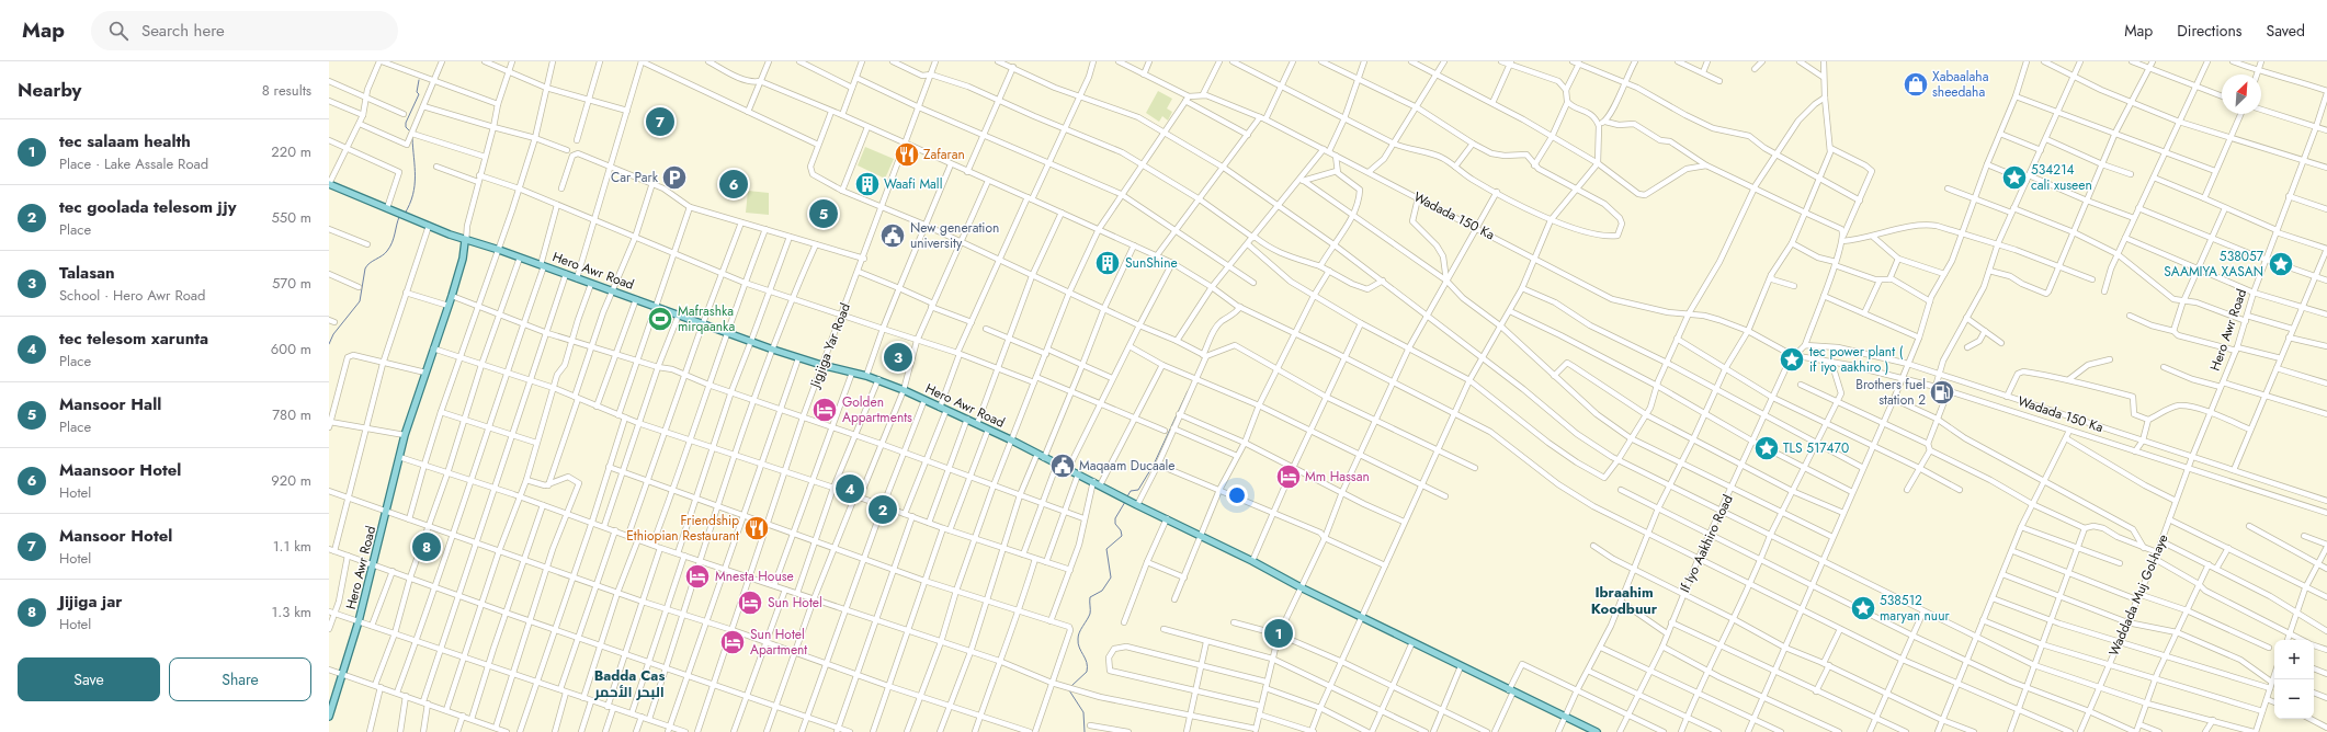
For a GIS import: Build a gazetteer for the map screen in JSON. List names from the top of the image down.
{
  "streets": {
    "main road": ["Hero Awr Road"],
    "street": [
      "Wadada 150 Ka",
      "Jigjiga Yar Road",
      "If Iyo Aakhiro Road",
      "Waddada Muj Gol-haye"
    ]
  },
  "crossings": [
    ["Wadada 150 Ka", "Hero Awr Road"],
    ["Wadada 150 Ka", "If Iyo Aakhiro Road"],
    ["Wadada 150 Ka", "Waddada Muj Gol-haye"],
    ["Hero Awr Road", "Jigjiga Yar Road"],
    ["Hero Awr Road", "Waddada Muj Gol-haye"]
  ],
  "districts": ["Ibraahim Koodbuur", "Badda Cas البحر الأحمر"],
  "places": {
    "shop": ["Xabaalaha sheedaha"],
    "restaurant": ["Zafaran", "Friendship Ethiopian Restaurant"],
    "parking": ["Car Park"],
    "place": [
      "534214 cali xuseen",
      "538057 SAAMIYA XASAN",
      "tec power plant ( if iyo aakhiro )",
      "TLS 517470",
      "538512 maryan nuur"
    ],
    "building": ["Waafi Mall", "SunShine"],
    "public building": ["New generation university", "Maqaam Ducaale"],
    "sports": ["Mafrashka mirqaanka"],
    "fuel station": ["Brothers fuel station 2"],
    "hotel": [
      "Golden Appartments",
      "Mm Hassan",
      "Mnesta House",
      "Sun Hotel",
      "Sun Hotel Apartment"
    ]
  },
  "north": "top right",
  "page": {
    "header": "Map",
    "search": "Search here",
    "nav": ["Map", "Directions", "Saved"],
    "heading": ["Nearby", "8 results"],
    "pins": [
      "7",
      "6",
      "5",
      "3",
      "4",
      "2",
      "8",
      "1"
    ],
    "list": [
      {
        "mark": "1",
        "name": "tec salaam health",
        "note": "Place · Lake Assale Road",
        "value": "220 m"
      },
      {
        "mark": "2",
        "name": "tec goolada telesom jjy",
        "note": "Place",
        "value": "550 m"
      },
      {
        "mark": "3",
        "name": "Talasan",
        "note": "School · Hero Awr Road",
        "value": "570 m"
      },
      {
        "mark": "4",
        "name": "tec telesom xarunta",
        "note": "Place",
        "value": "600 m"
      },
      {
        "mark": "5",
        "name": "Mansoor Hall",
        "note": "Place",
        "value": "780 m"
      },
      {
        "mark": "6",
        "name": "Maansoor Hotel",
        "note": "Hotel",
        "value": "920 m"
      },
      {
        "mark": "7",
        "name": "Mansoor Hotel",
        "note": "Hotel",
        "value": "1.1 km"
      },
      {
        "mark": "8",
        "name": "Jijiga jar",
        "note": "Hotel",
        "value": "1.3 km"
      }
    ],
    "map_buttons": ["+", "−"],
    "buttons": ["Save", "Share"]
  }
}
